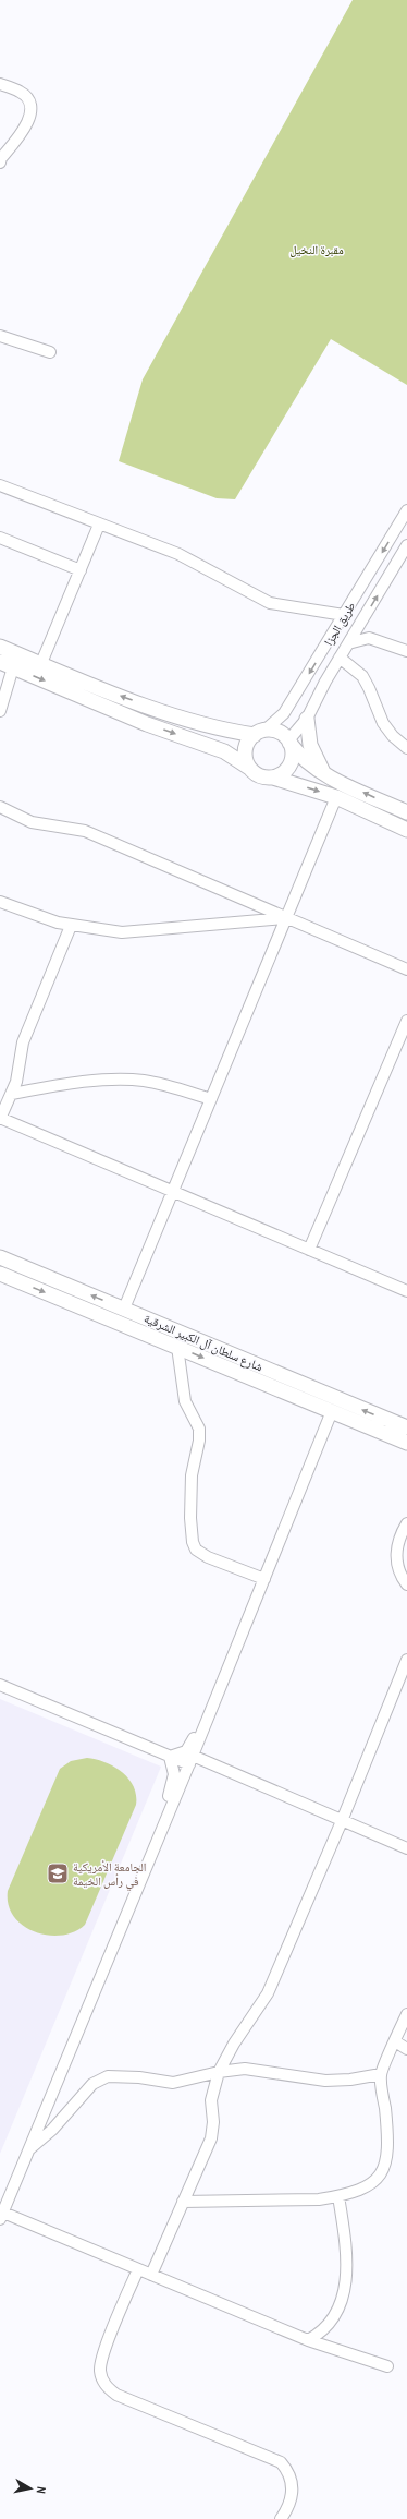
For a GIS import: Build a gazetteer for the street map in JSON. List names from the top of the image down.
{
  "streets": {
    "main road": ["شارع سلطان آل الكبير الشرقية"],
    "street": ["طريق الجزا"]
  },
  "parks": ["مقبرة النخيل"],
  "places": {
    "school or university": ["الجامعة الأمريكية في رأس الخيمة"]
  },
  "north": "right"
}
